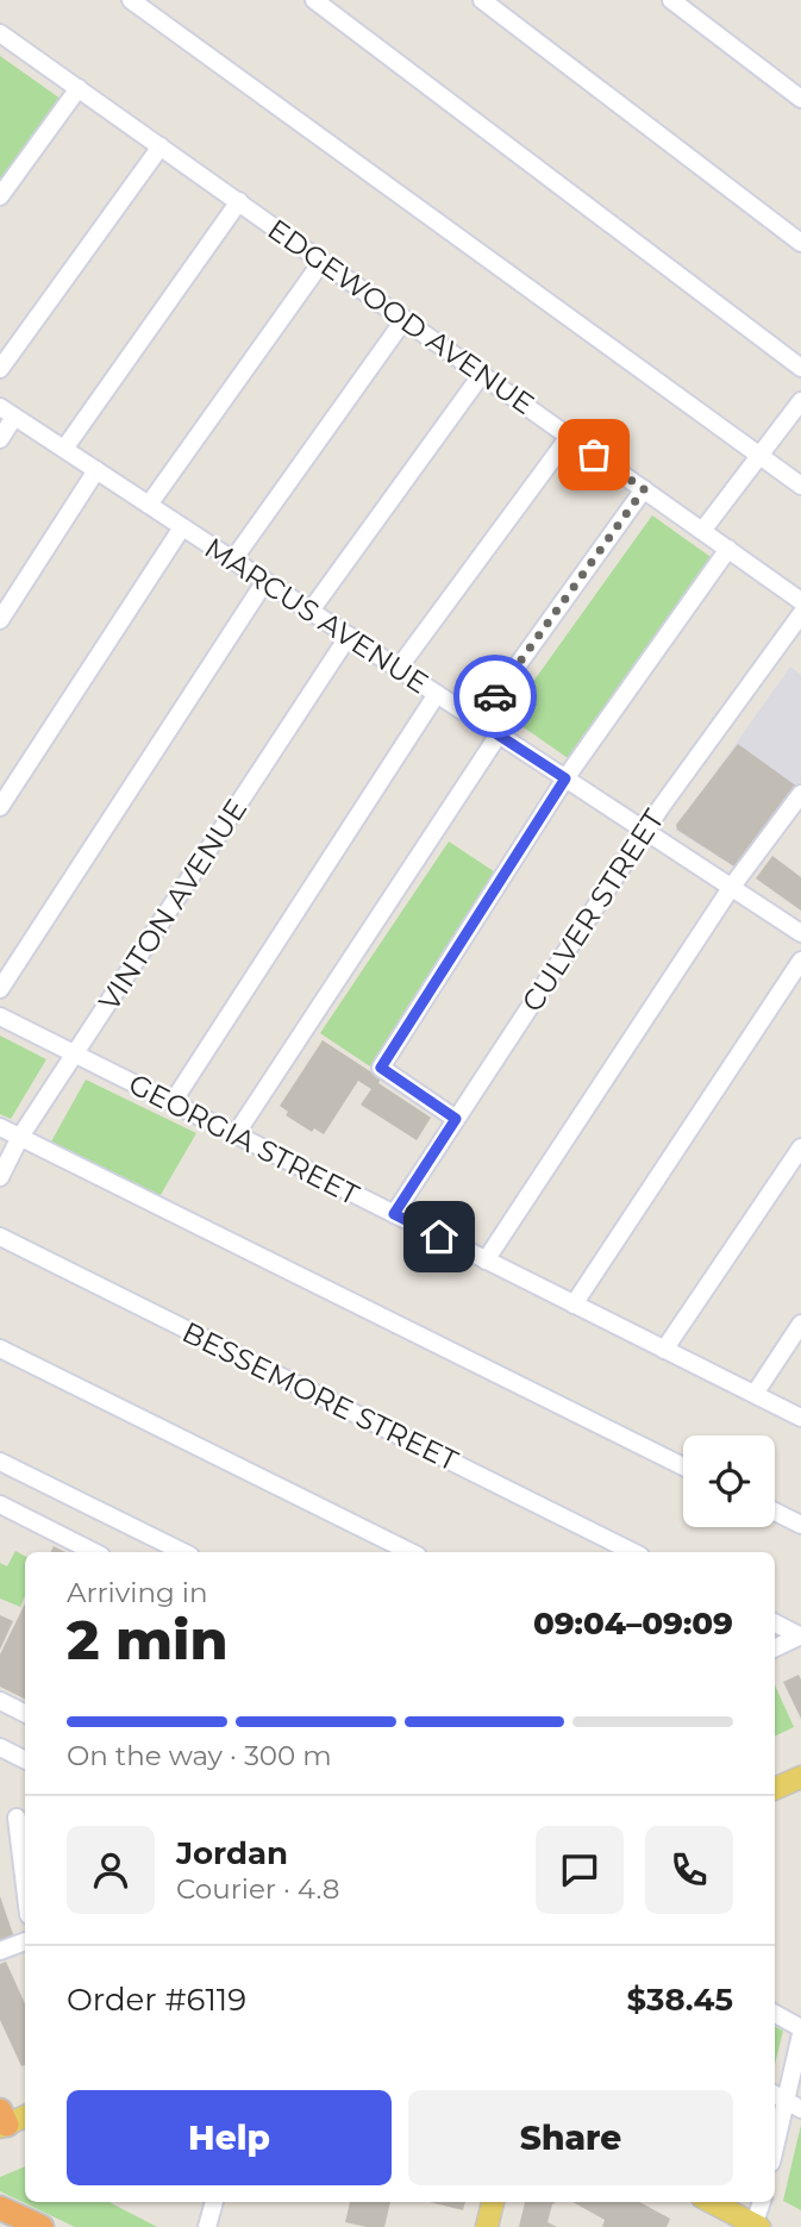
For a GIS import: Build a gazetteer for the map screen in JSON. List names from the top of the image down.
{
  "streets": {
    "street": [
      "EDGEWOOD AVENUE",
      "MARCUS AVENUE",
      "VINTON AVENUE",
      "CULVER STREET",
      "GEORGIA STREET",
      "BESSEMORE STREET"
    ]
  },
  "crossings": [
    ["MARCUS AVENUE", "VINTON AVENUE"],
    ["MARCUS AVENUE", "CULVER STREET"],
    ["VINTON AVENUE", "GEORGIA STREET"],
    ["CULVER STREET", "GEORGIA STREET"]
  ],
  "page": {
    "heading": ["2 min", "Arriving in", "09:04–09:09"],
    "panel": [
      "Jordan",
      "Courier · 4.8",
      "Order #6119",
      "$38.45"
    ],
    "bar": "On the way · 300 m",
    "buttons": ["Help", "Share"]
  }
}
